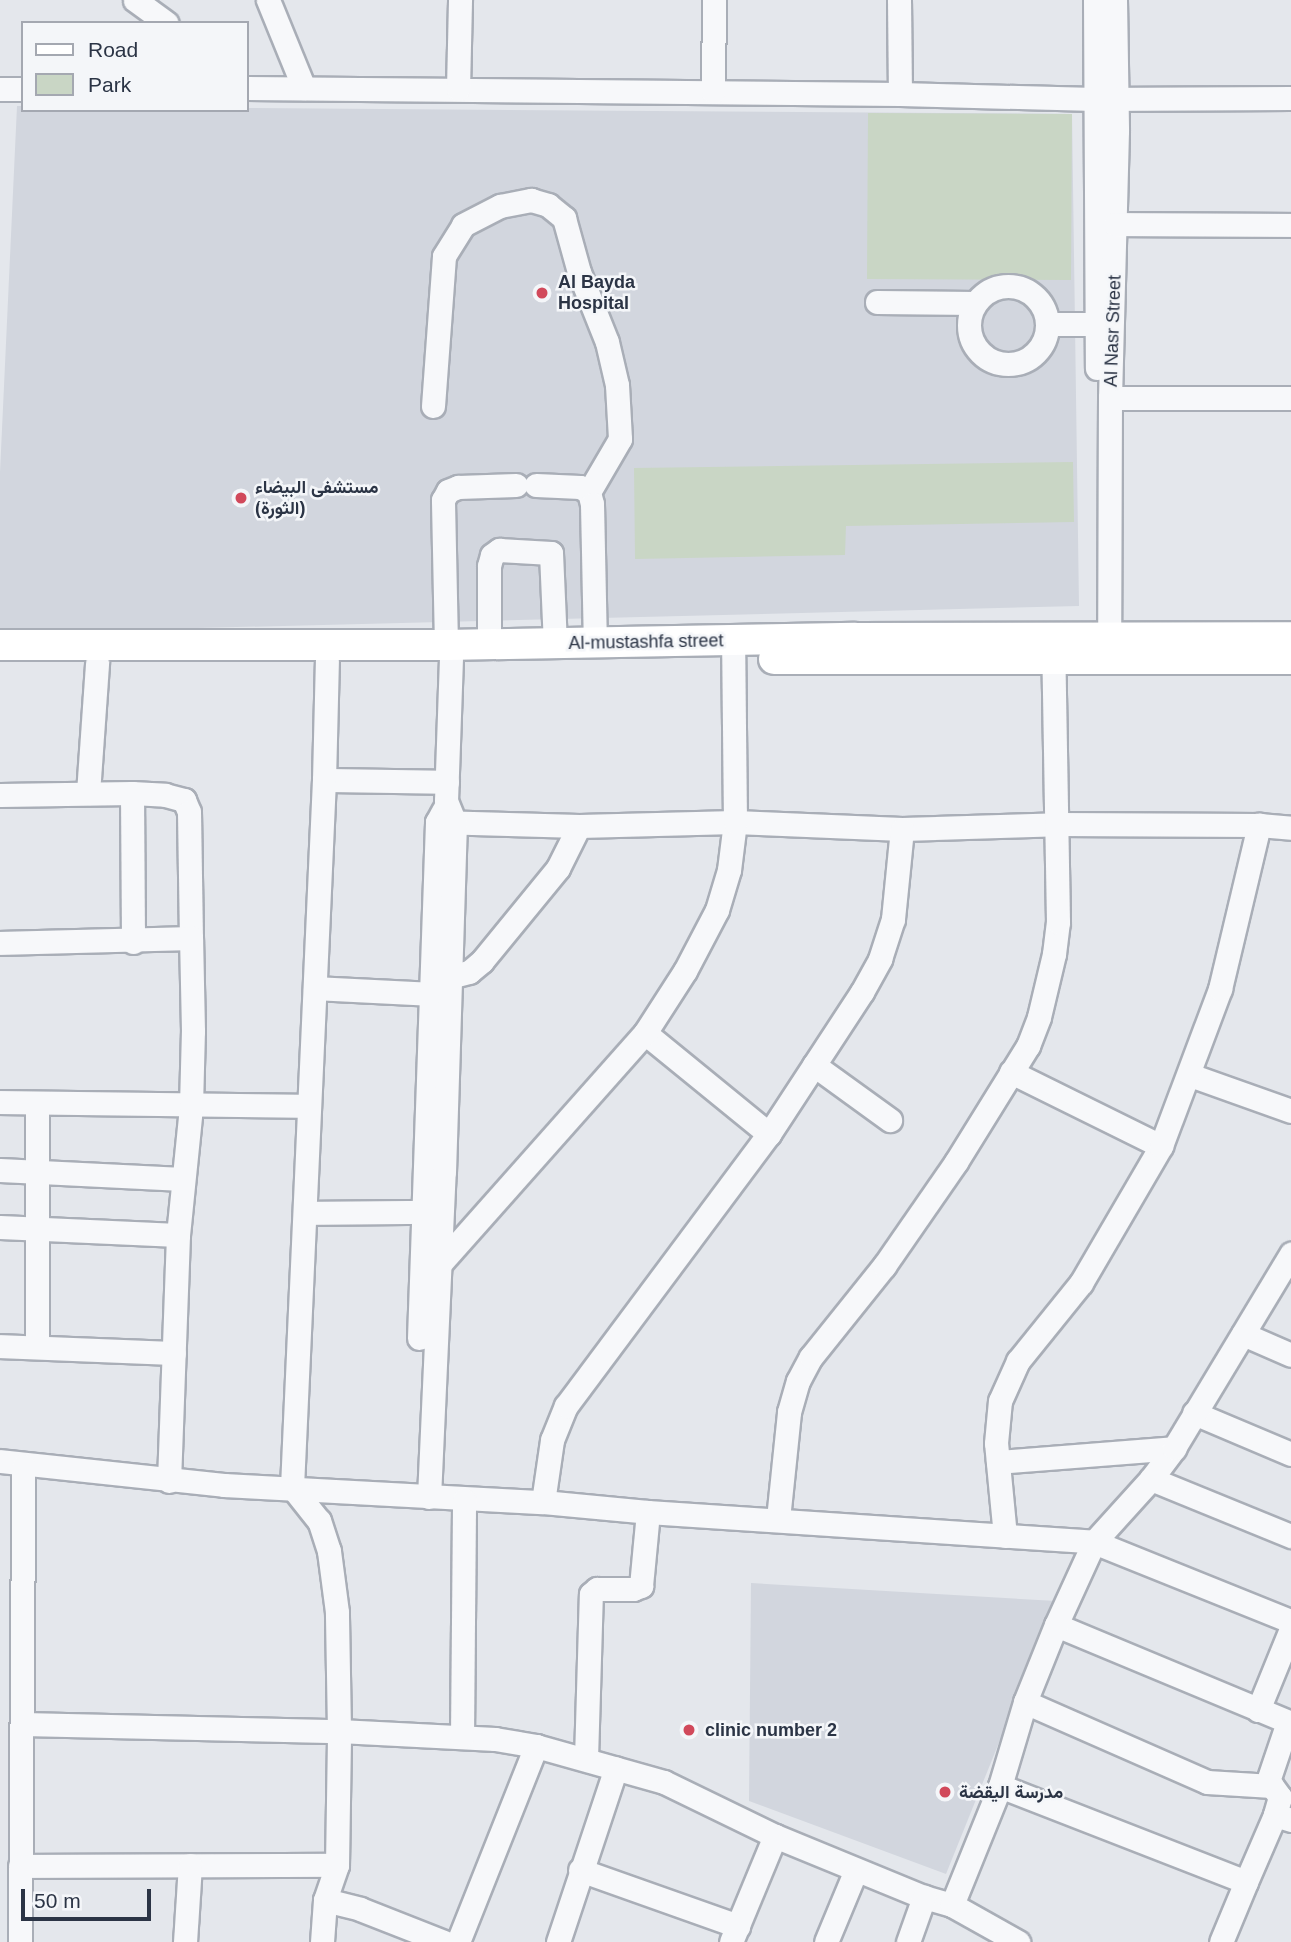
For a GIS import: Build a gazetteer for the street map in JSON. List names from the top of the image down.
{
  "streets": {
    "main road": ["Al-mustashfa street"],
    "street": ["Al Nasr Street"]
  },
  "crossings": [
    ["Al Nasr Street", "Al-mustashfa street"]
  ],
  "places": [
    "Al Bayda Hospital",
    "مستشفى البيضاء (الثورة)",
    "clinic number 2",
    "مدرسة اليقضة"
  ],
  "legend": ["Road", "Park"],
  "scale_bar": "50 m"
}
